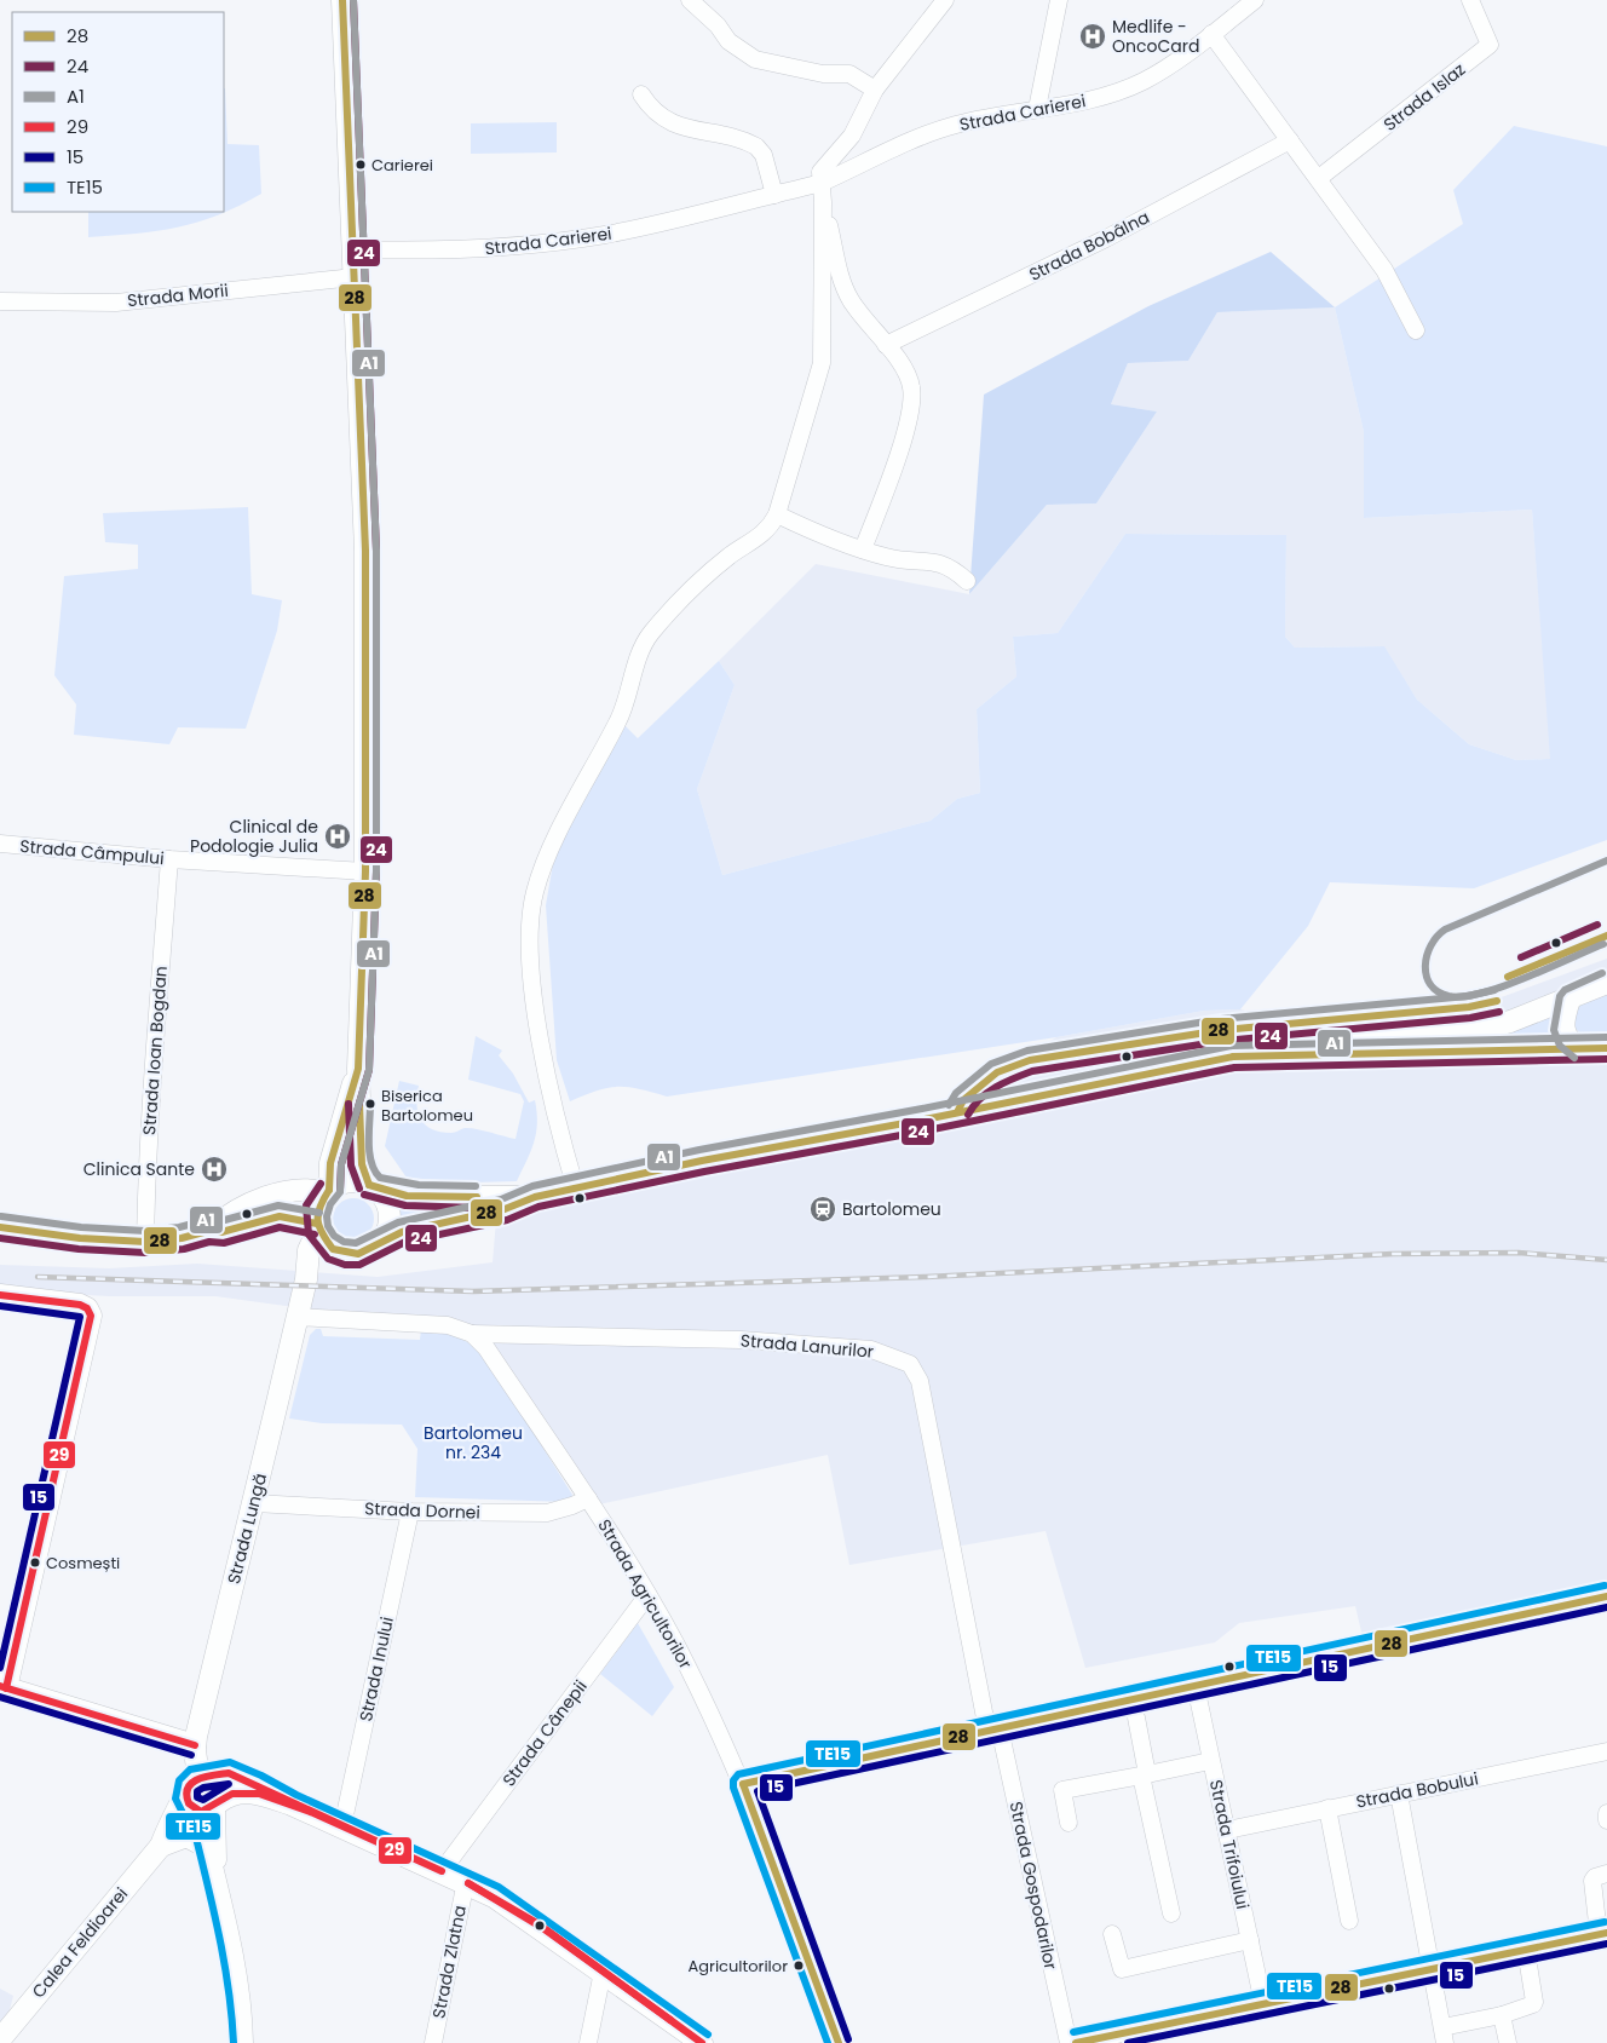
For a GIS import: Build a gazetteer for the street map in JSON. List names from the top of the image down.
{
  "streets": {
    "main road": ["Strada Lungă", "Calea Feldioarei"],
    "street": [
      "Strada Islaz",
      "Strada Carierei",
      "Strada Bobâlna",
      "Strada Morii",
      "Strada Câmpului",
      "Strada Ioan Bogdan",
      "Strada Lanurilor",
      "Strada Dornei",
      "Strada Agricultorilor",
      "Strada Inului",
      "Strada Cânepii",
      "Strada Bobului",
      "Strada Trifoiului",
      "Strada Gospodarilor",
      "Strada Zlatna"
    ]
  },
  "crossings": [
    ["Strada Câmpului", "Strada Ioan Bogdan"],
    ["Strada Lanurilor", "Strada Agricultorilor"],
    ["Strada Lanurilor", "Strada Gospodarilor"],
    ["Strada Dornei", "Strada Lungă"],
    ["Strada Dornei", "Strada Agricultorilor"],
    ["Strada Dornei", "Strada Inului"],
    ["Strada Lungă", "Calea Feldioarei"],
    ["Strada Agricultorilor", "Strada Cânepii"],
    ["Strada Bobului", "Strada Trifoiului"]
  ],
  "parks": ["Bartolomeu nr. 234"],
  "places": {
    "hospital": ["Medlife - OncoCard", "Clinical de Podologie Julia", "Clinica Sante"],
    "other": [
      "Carierei",
      "Biserica Bartolomeu",
      "Cosmești",
      "Agricultorilor"
    ],
    "station": ["Bartolomeu"]
  },
  "lines": [
    "transit line 28",
    "transit line 24",
    "transit line A1",
    "transit line 29",
    "transit line 15",
    "transit line TE15"
  ],
  "legend": [
    "28",
    "24",
    "A1",
    "29",
    "15",
    "TE15"
  ]
}
